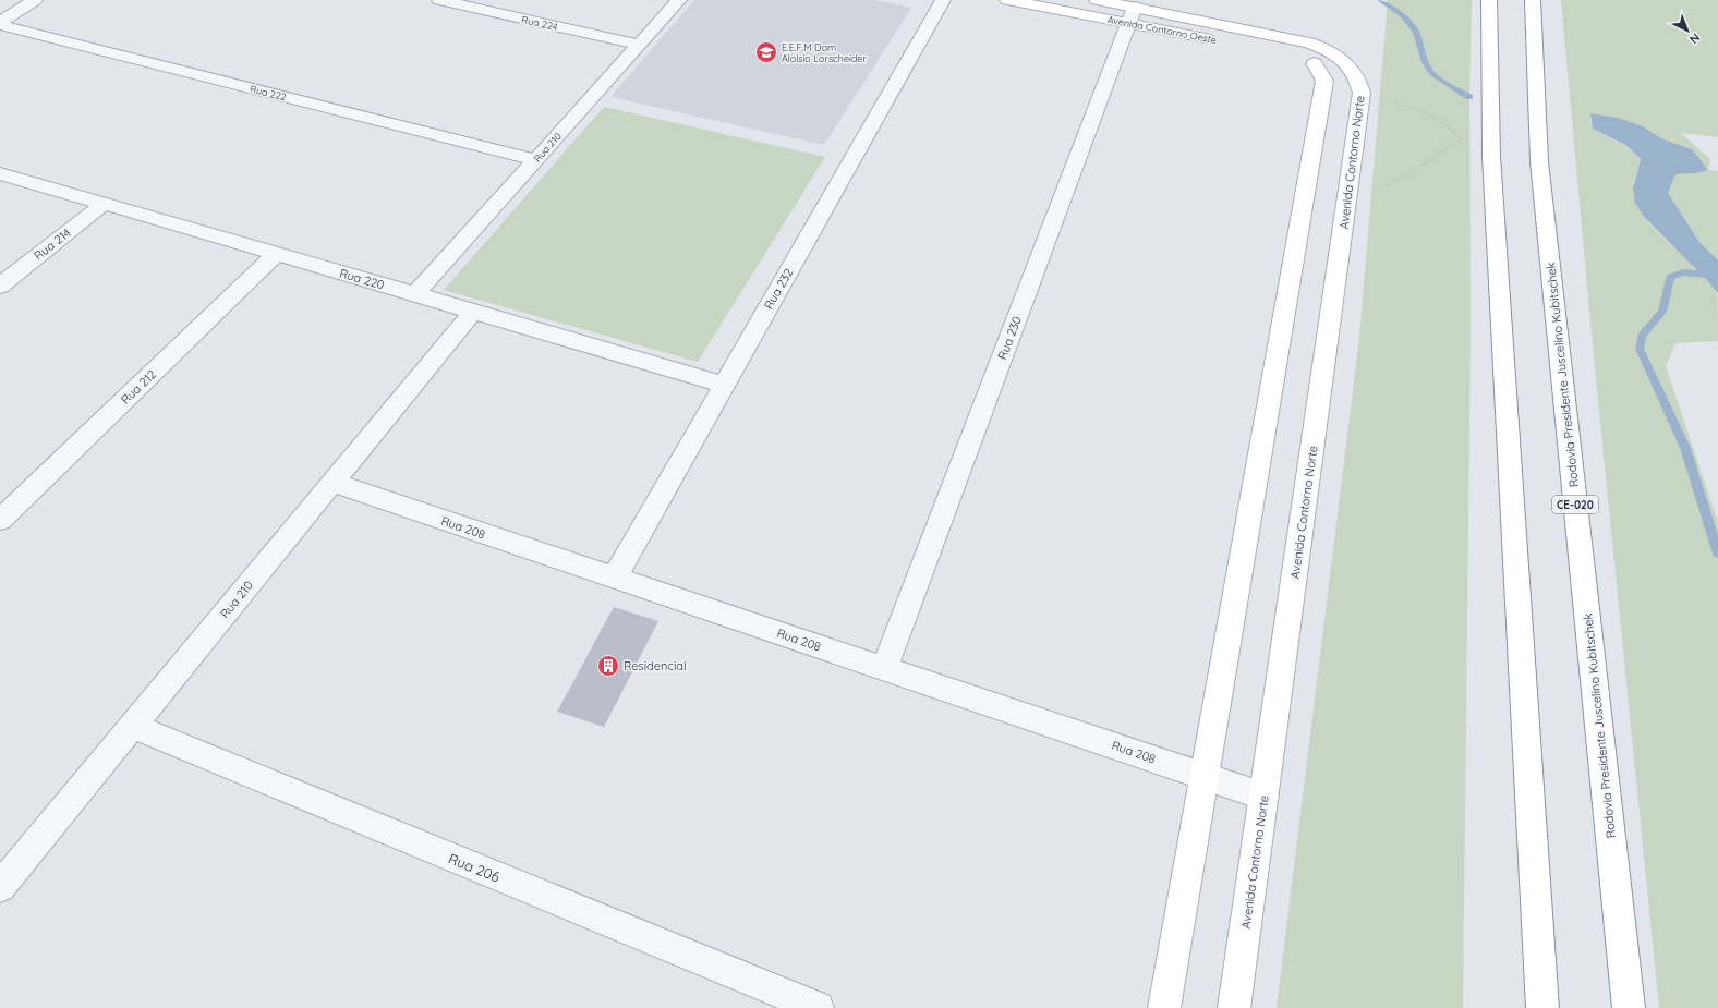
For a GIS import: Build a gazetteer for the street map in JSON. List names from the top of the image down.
{
  "streets": {
    "main road": [
      "Avenida Contorno Oeste",
      "Avenida Contorno Norte",
      "Rodovia Presidente Juscelino Kubitschek",
      "CE-020"
    ],
    "street": [
      "Rua 224",
      "Rua 222",
      "Rua 210",
      "Rua 214",
      "Rua 220",
      "Rua 232",
      "Rua 230",
      "Rua 212",
      "Rua 208",
      "Rua 206"
    ]
  },
  "crossings": [
    ["Rua 224", "Rua 210"],
    ["Avenida Contorno Oeste", "Avenida Contorno Norte"],
    ["Avenida Contorno Oeste", "Rua 230"],
    ["Rua 222", "Rua 210"],
    ["Rua 210", "Rua 220"],
    ["Rua 210", "Rua 208"],
    ["Rua 210", "Rua 206"],
    ["Avenida Contorno Norte", "Rua 208"],
    ["Rua 214", "Rua 220"],
    ["Rua 220", "Rua 232"],
    ["Rua 220", "Rua 212"],
    ["Rua 232", "Rua 208"],
    ["Rua 230", "Rua 208"]
  ],
  "places": {
    "school or university": ["E.E.F.M Dom Aloísio Lorscheider"],
    "building": ["Residencial"]
  },
  "north": "bottom right"
}
